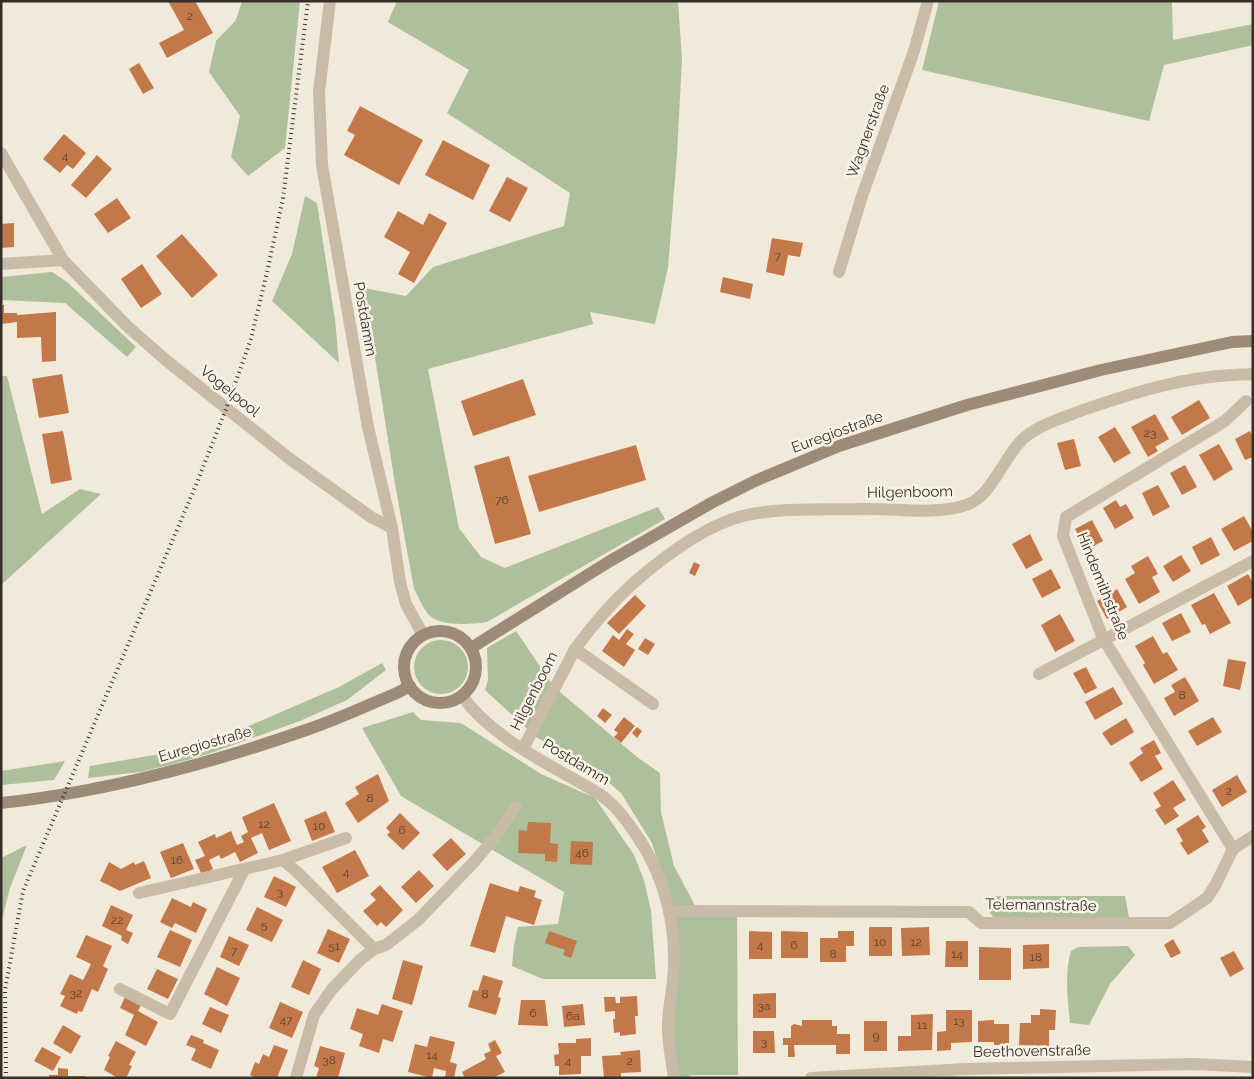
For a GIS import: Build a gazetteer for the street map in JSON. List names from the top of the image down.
{
  "streets": {
    "main road": ["Euregiostraße"],
    "street": [
      "Wagnerstraße",
      "Postdamm",
      "Vogelpool",
      "Hilgenboom",
      "Hindemithstraße",
      "Telemannstraße",
      "Beethovenstraße"
    ]
  },
  "crossings": [
    ["Postdamm", "Vogelpool"],
    ["Postdamm", "Euregiostraße"],
    ["Postdamm", "Hilgenboom"],
    ["Postdamm", "Telemannstraße"],
    ["Hindemithstraße", "Telemannstraße"]
  ],
  "house_numbers": [
    "2",
    "4",
    "7",
    "23",
    "76",
    "8",
    "2",
    "8",
    "12",
    "10",
    "6",
    "46",
    "16",
    "4",
    "3",
    "22",
    "5",
    "10",
    "12",
    "4",
    "6",
    "51",
    "7",
    "8",
    "14",
    "18",
    "32",
    "8",
    "3a",
    "6",
    "6a",
    "47",
    "13",
    "11",
    "9",
    "3",
    "14",
    "38",
    "4",
    "2"
  ]
}
